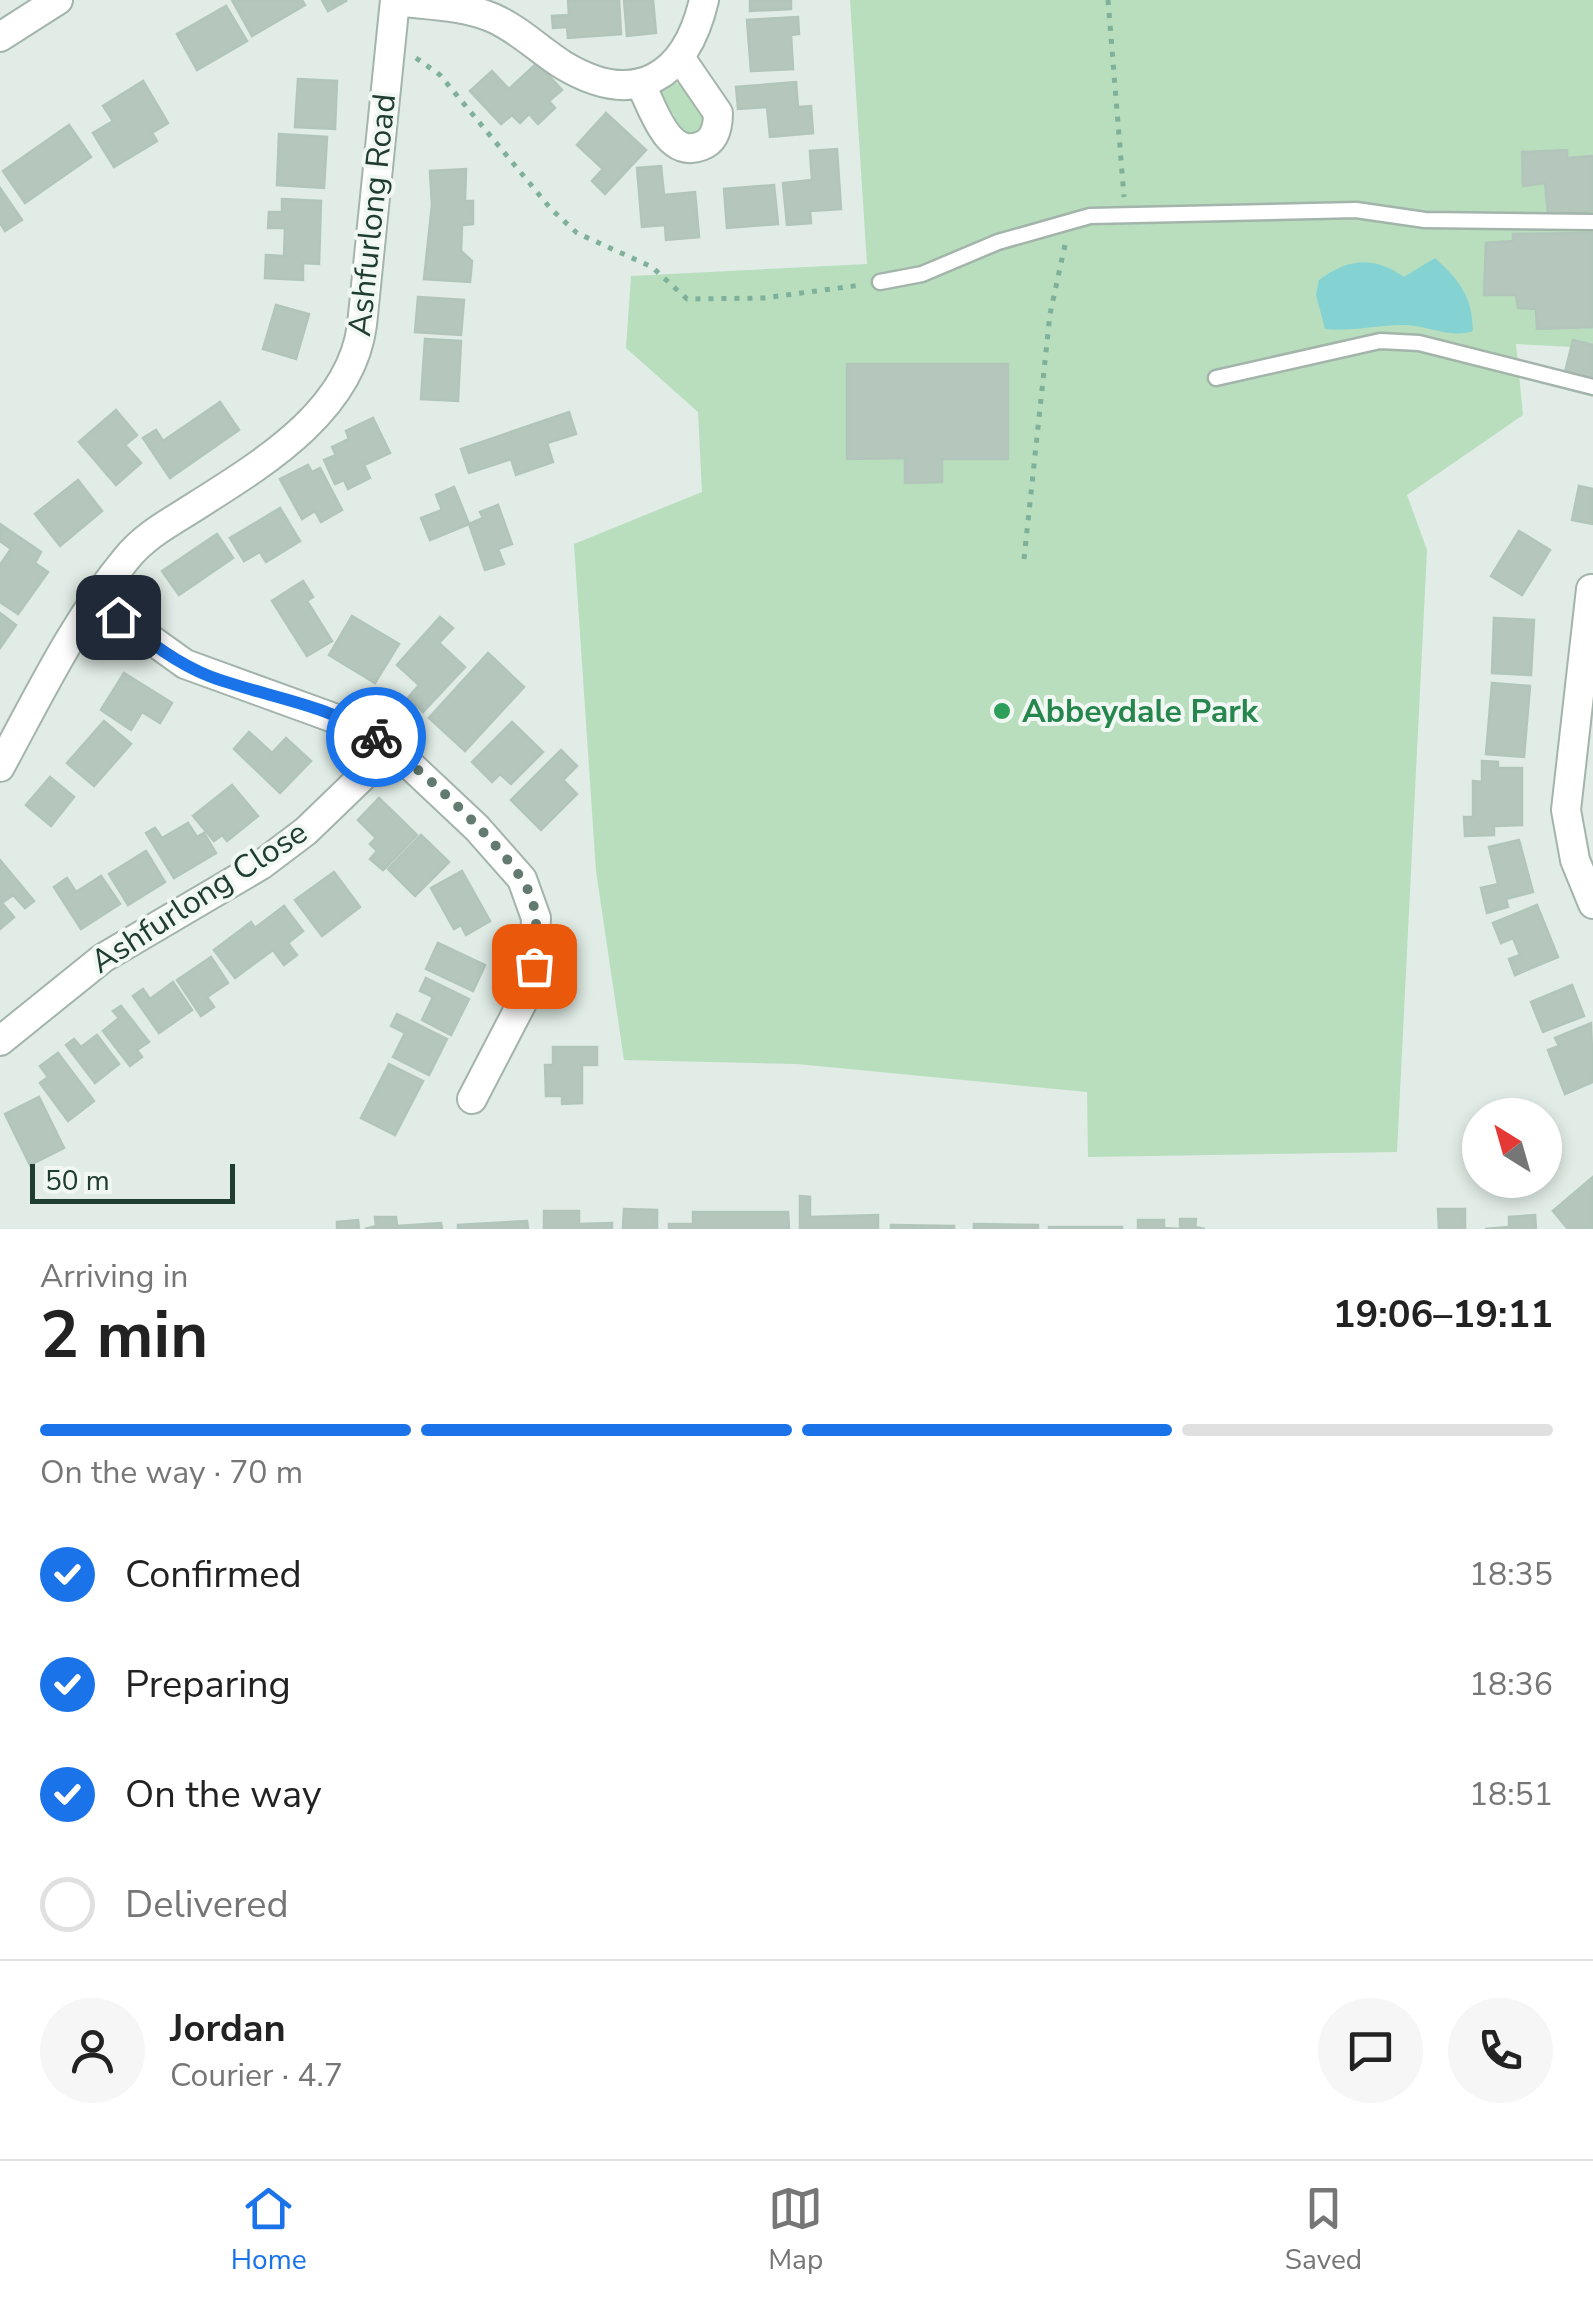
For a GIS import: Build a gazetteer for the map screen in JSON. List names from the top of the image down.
{
  "streets": {
    "street": ["Ashfurlong Road", "Ashfurlong Close"]
  },
  "places": ["Abbeydale Park"],
  "scale_bar": "50 m",
  "north": "top left",
  "page": {
    "scale": "50 m",
    "heading": ["2 min", "Arriving in", "19:06–19:11"],
    "panel": ["Jordan", "Courier · 4.7"],
    "bar": "On the way · 70 m",
    "list": [
      ["Confirmed", "18:35"],
      ["Preparing", "18:36"],
      ["On the way", "18:51"],
      "Delivered"
    ],
    "tabs": ["Home", "Map", "Saved"]
  }
}
